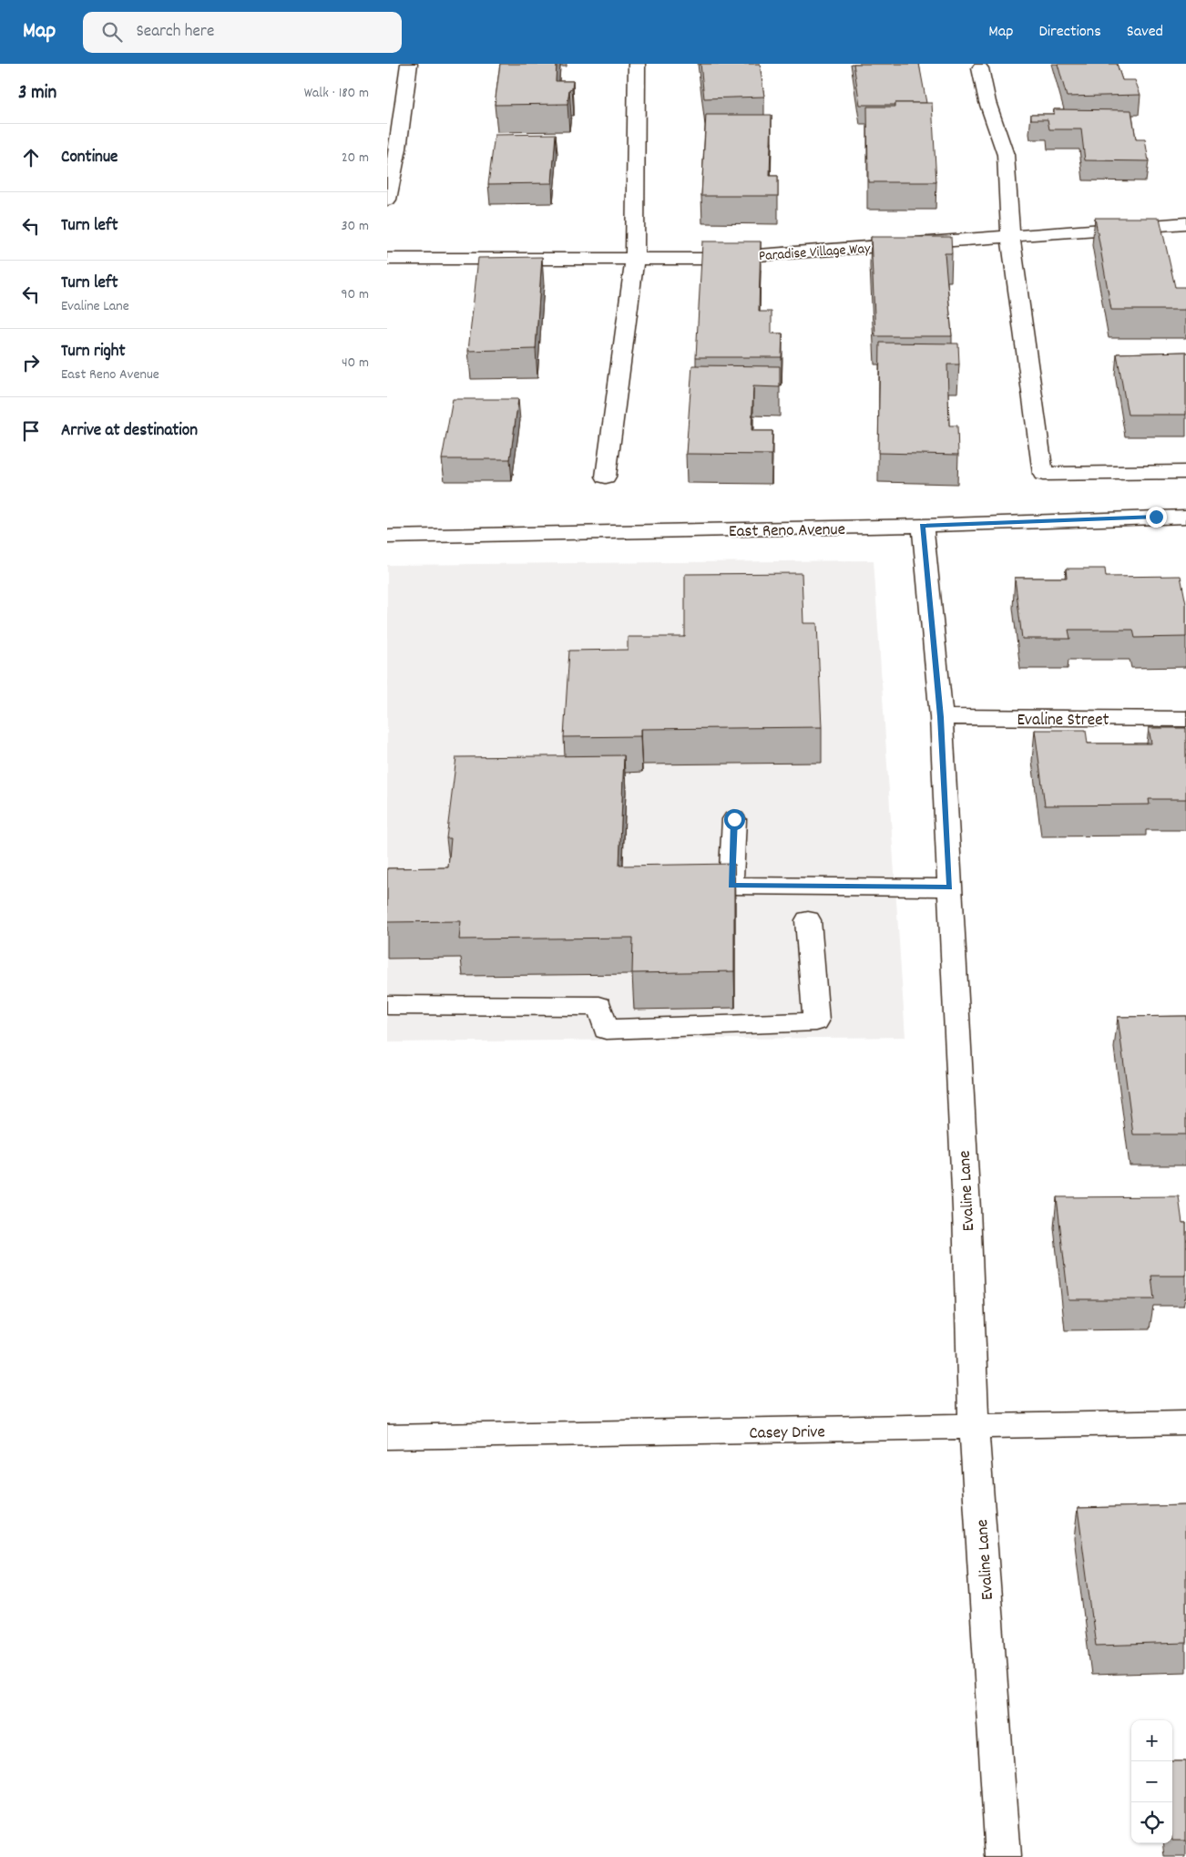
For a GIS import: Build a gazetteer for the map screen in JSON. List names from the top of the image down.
{
  "streets": {
    "street": [
      "Paradise Village Way",
      "East Reno Avenue",
      "Evaline Street",
      "Evaline Lane",
      "Casey Drive"
    ]
  },
  "crossings": [
    ["East Reno Avenue", "Evaline Lane"],
    ["Evaline Street", "Evaline Lane"],
    ["Evaline Lane", "Casey Drive"]
  ],
  "page": {
    "header": "Map",
    "search": "Search here",
    "nav": ["Map", "Directions", "Saved"],
    "heading": ["3 min", "Walk · 180 m"],
    "list": [
      ["Continue", "20 m"],
      ["Turn left", "30 m"],
      ["Turn left", "Evaline Lane", "90 m"],
      ["Turn right", "East Reno Avenue", "40 m"],
      "Arrive at destination"
    ],
    "map_buttons": ["+", "−"]
  }
}
